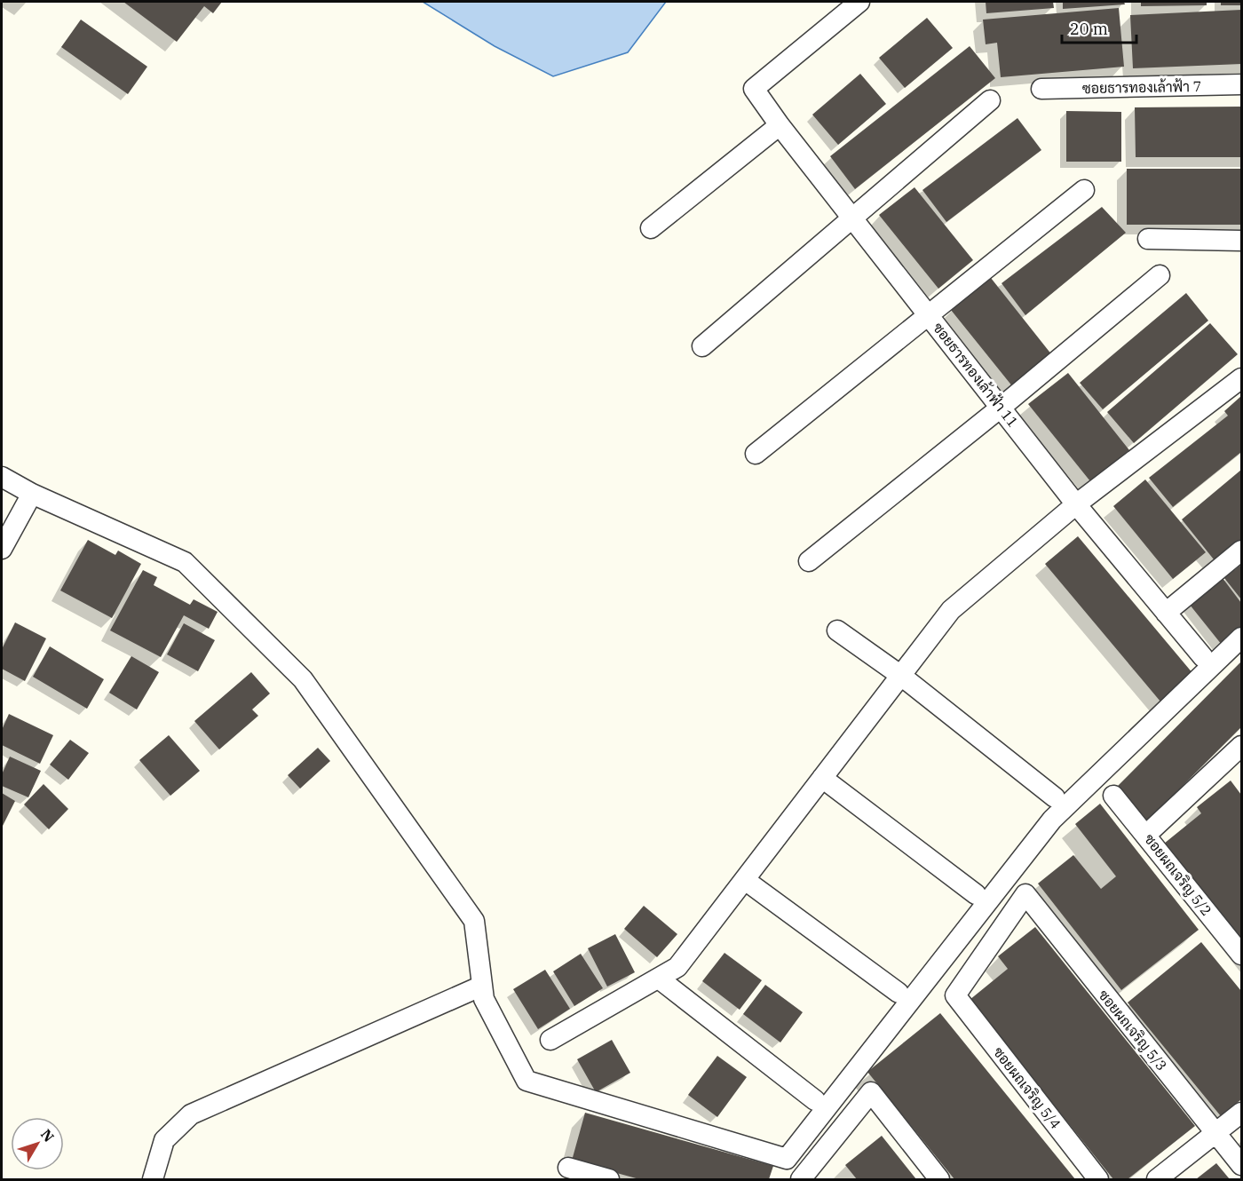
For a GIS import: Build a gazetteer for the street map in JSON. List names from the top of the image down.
{
  "streets": {
    "street": [
      "ซอยธารทองเล้าฟ้า 7",
      "ซอยธารทองเล้าฟ้า 11",
      "ซอยผถเจริญ 5/2",
      "ซอยผถเจริญ 5/3",
      "ซอยผถเจริญ 5/4"
    ]
  },
  "crossings": [
    ["ซอยผถเจริญ 5/3", "ซอยผถเจริญ 5/4"]
  ],
  "scale_bar": "20 m",
  "north": "top right"
}
